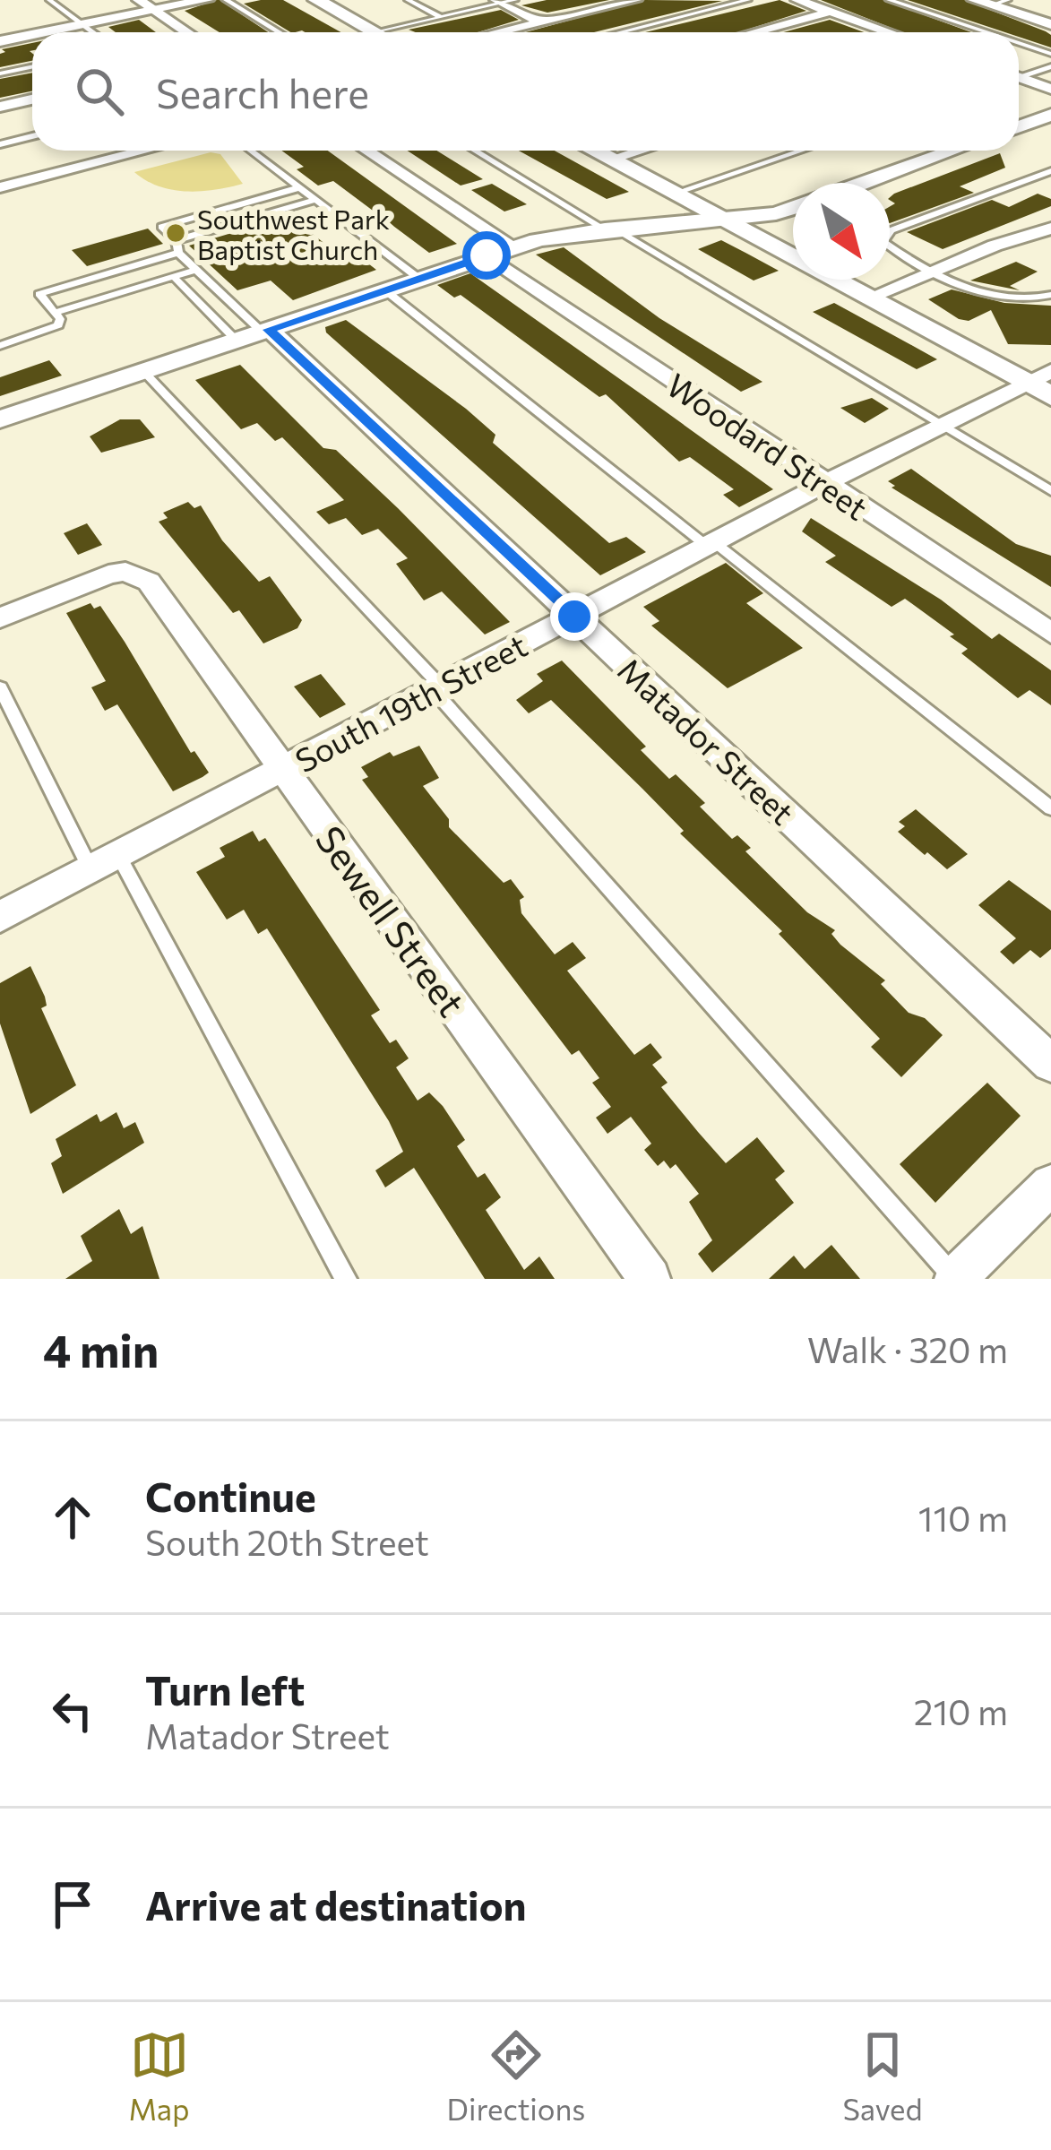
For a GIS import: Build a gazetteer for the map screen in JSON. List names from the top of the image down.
{
  "streets": {
    "street": [
      "Woodard Street",
      "South 19th Street",
      "Matador Street",
      "Sewell Street"
    ]
  },
  "crossings": [
    ["Woodard Street", "South 19th Street"],
    ["South 19th Street", "Matador Street"],
    ["South 19th Street", "Sewell Street"]
  ],
  "places": ["Southwest Park Baptist Church"],
  "north": "bottom right",
  "page": {
    "search": "Search here",
    "heading": ["4 min", "Walk · 320 m"],
    "list": [
      ["Continue", "South 20th Street", "110 m"],
      ["Turn left", "Matador Street", "210 m"],
      "Arrive at destination"
    ],
    "nav": ["Map", "Directions", "Saved"]
  }
}
